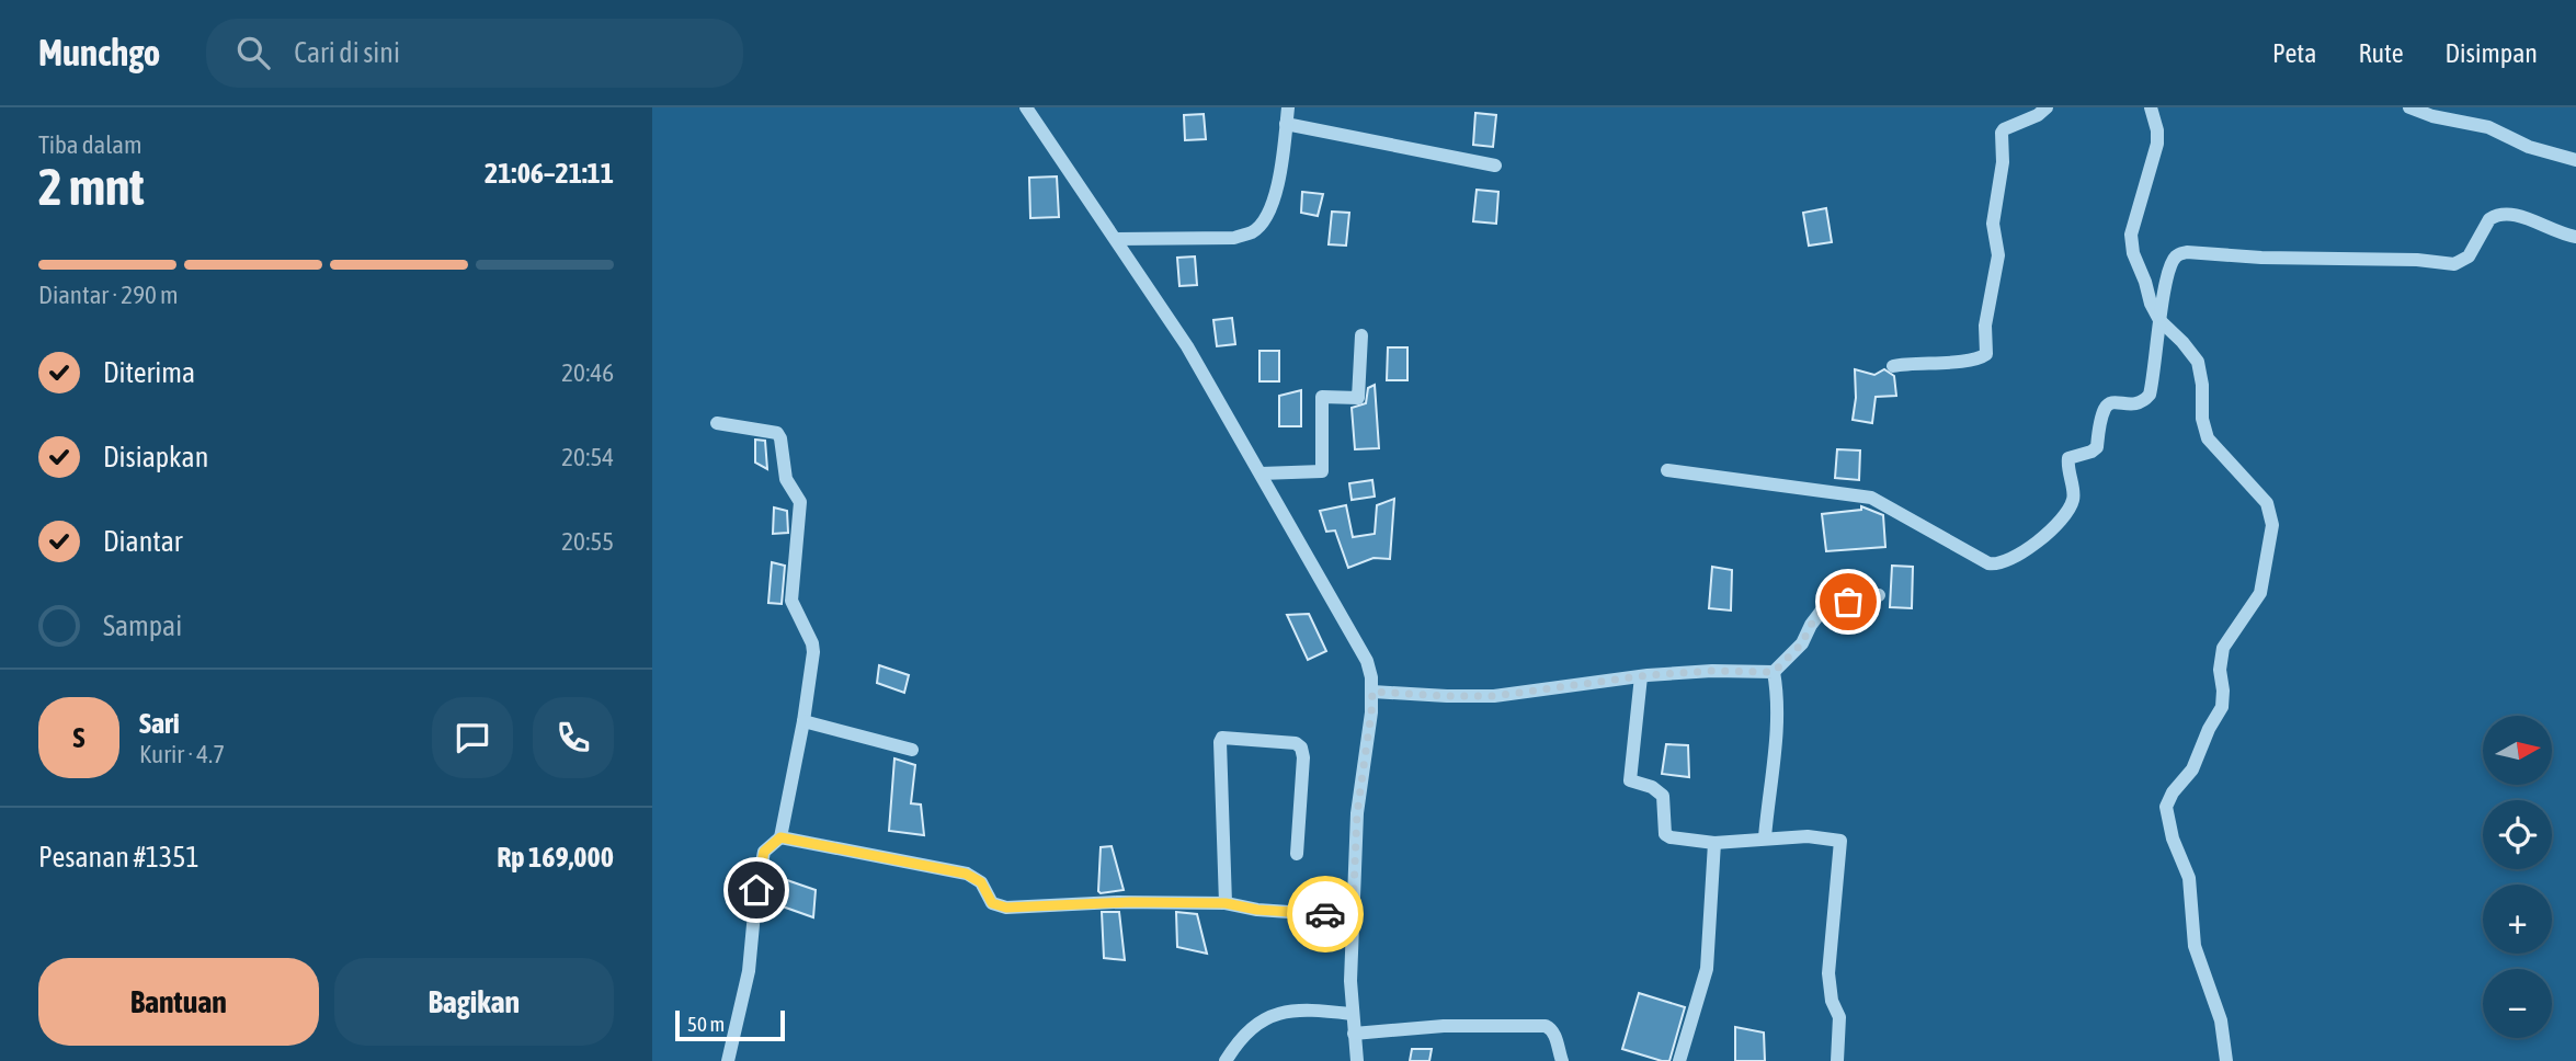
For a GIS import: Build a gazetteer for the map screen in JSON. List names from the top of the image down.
{
  "scale_bar": "50 m",
  "north": "right",
  "page": {
    "header": "Munchgo",
    "search": "Cari di sini",
    "nav": ["Peta", "Rute", "Disimpan"],
    "heading": ["2 mnt", "Tiba dalam", "21:06–21:11"],
    "panel": [
      "Sari",
      "Kurir · 4.7",
      "Pesanan #1351",
      "Rp 169,000"
    ],
    "bar": "Diantar · 290 m",
    "list": [
      ["Diterima", "20:46"],
      ["Disiapkan", "20:54"],
      ["Diantar", "20:55"],
      "Sampai"
    ],
    "round": "S",
    "map_buttons": ["+", "−"],
    "buttons": ["Bantuan", "Bagikan"],
    "scale": "50 m"
  }
}
